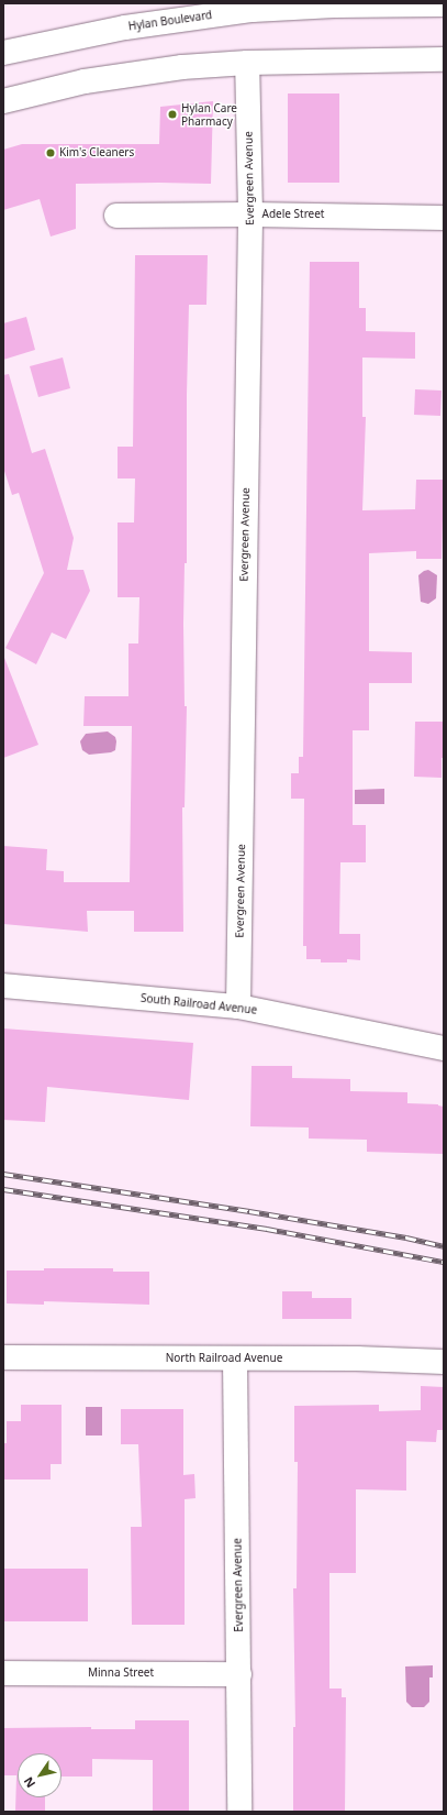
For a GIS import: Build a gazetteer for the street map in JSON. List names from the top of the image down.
{
  "streets": {
    "street": [
      "Hylan Boulevard",
      "Evergreen Avenue",
      "Adele Street",
      "South Railroad Avenue",
      "North Railroad Avenue",
      "Minna Street"
    ]
  },
  "crossings": [
    ["Evergreen Avenue", "Adele Street"],
    ["Evergreen Avenue", "South Railroad Avenue"],
    ["Evergreen Avenue", "North Railroad Avenue"],
    ["Evergreen Avenue", "Minna Street"]
  ],
  "places": ["Hylan Care Pharmacy", "Kim's Cleaners"],
  "north": "bottom left"
}
